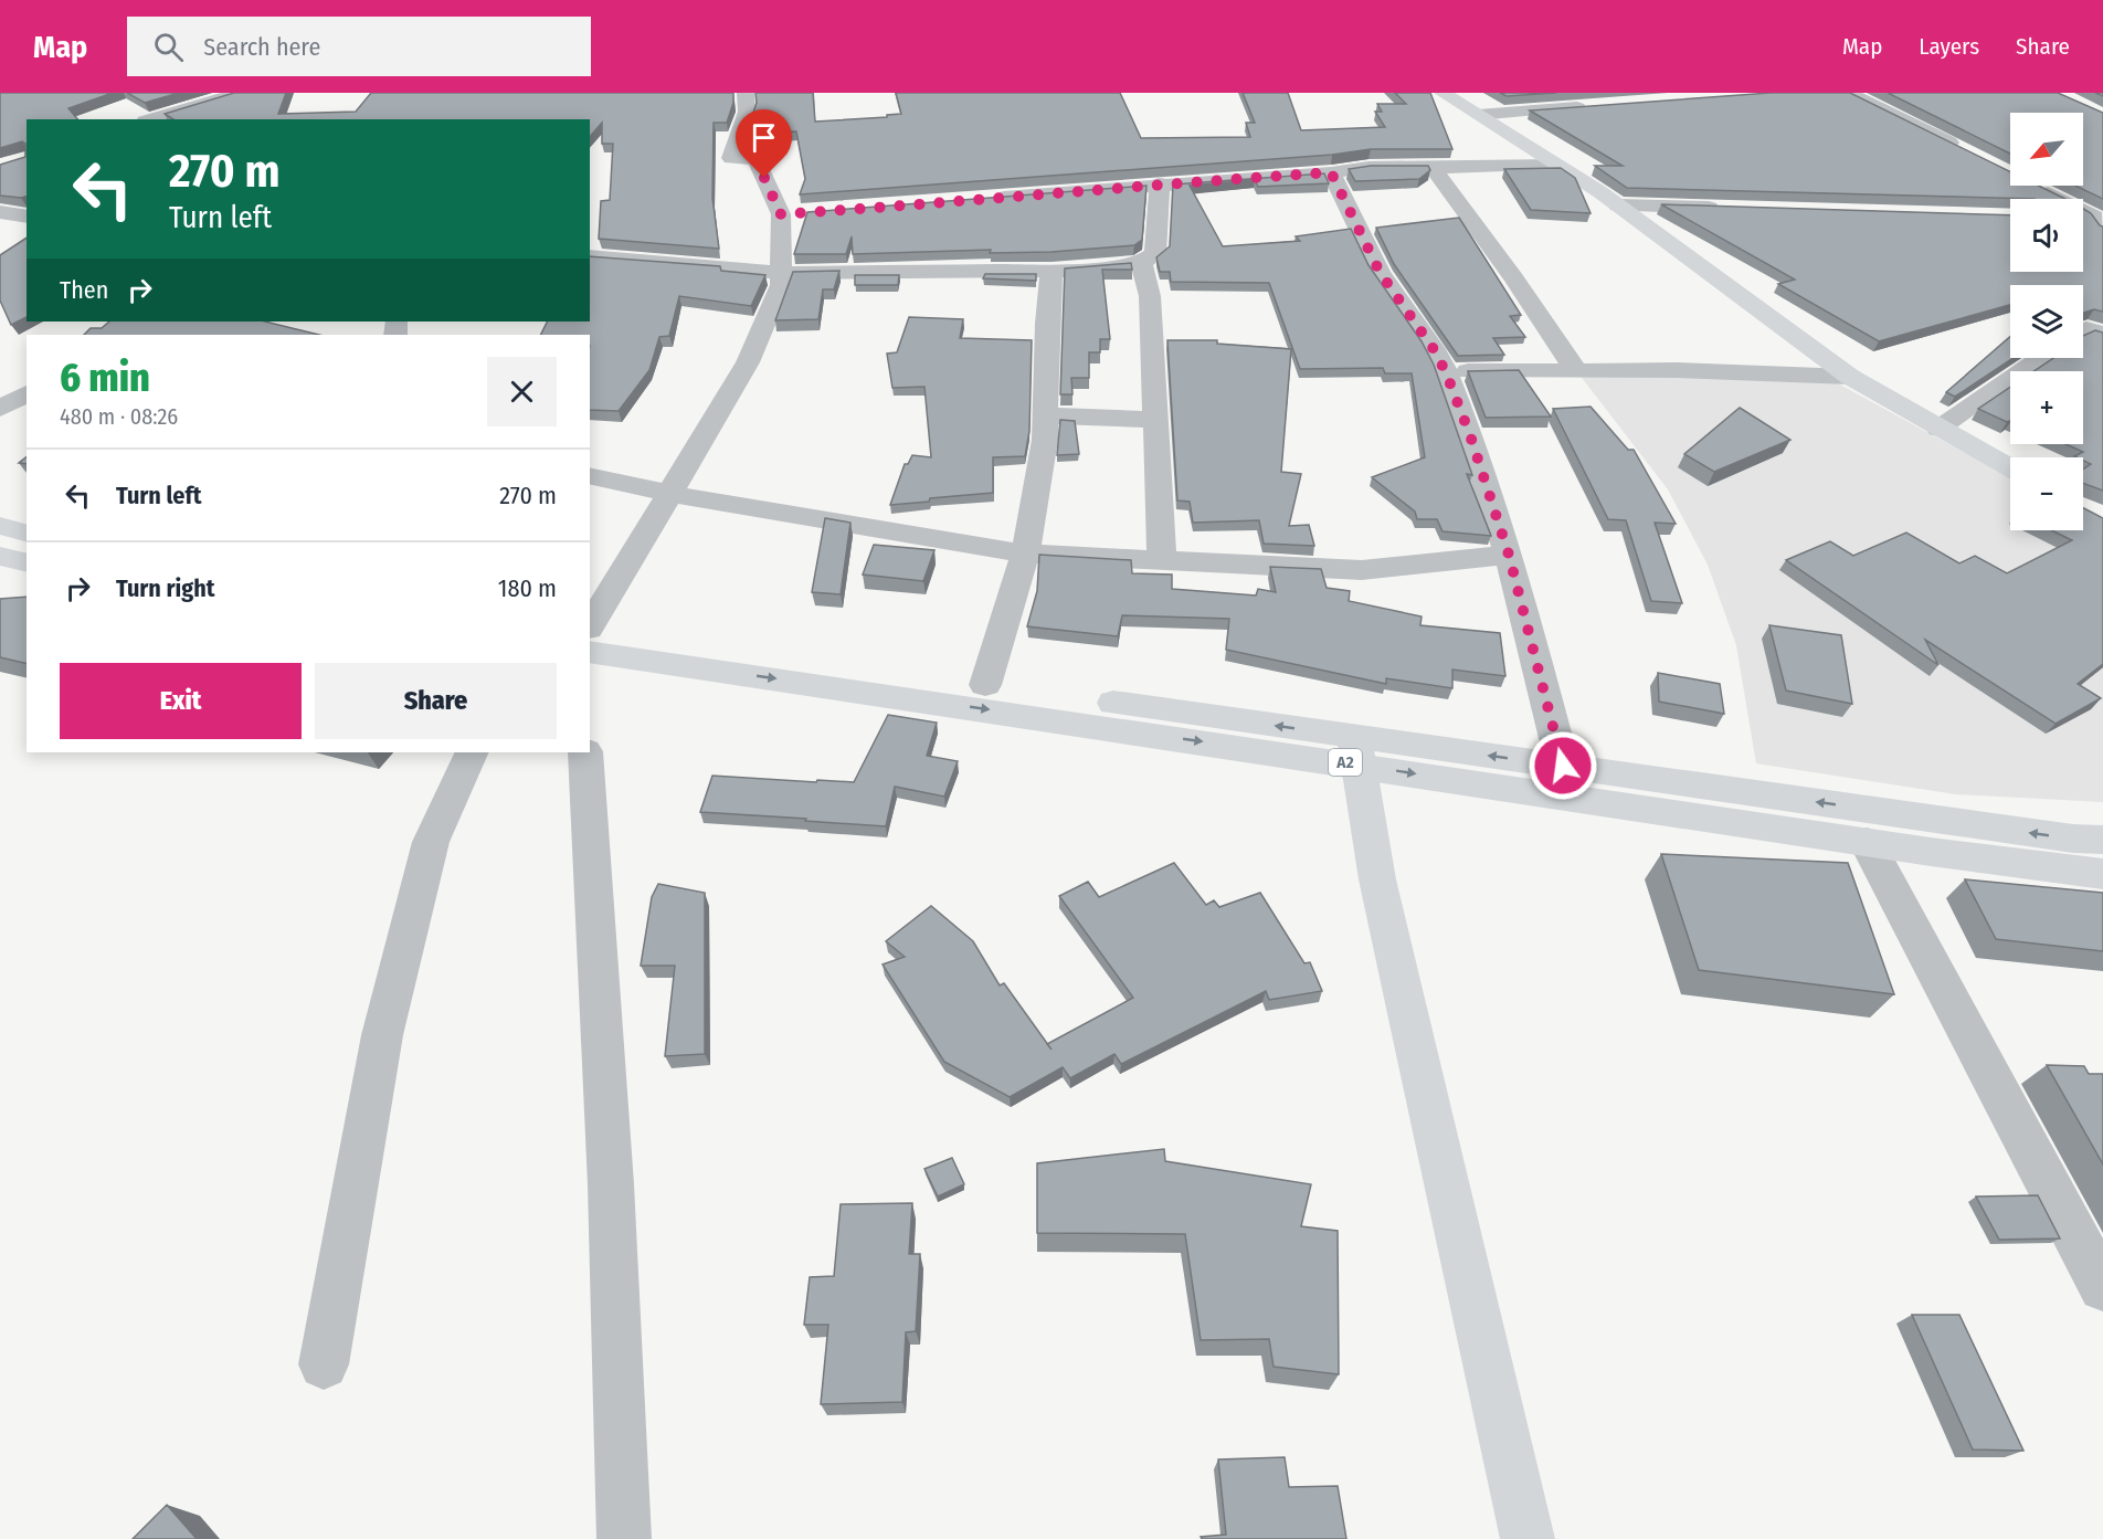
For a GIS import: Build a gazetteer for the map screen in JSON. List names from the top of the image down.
{
  "streets": {
    "main road": ["A2"]
  },
  "north": "bottom left",
  "page": {
    "header": "Map",
    "search": "Search here",
    "nav": ["Map", "Layers", "Share"],
    "map_buttons": ["+", "−"],
    "turn": ["270 m", "Turn left"],
    "then": "Then",
    "heading": ["6 min", "480 m · 08:26"],
    "list": [
      {
        "name": "Turn left",
        "value": "270 m"
      },
      {
        "name": "Turn right",
        "value": "180 m"
      }
    ],
    "buttons": ["Exit", "Share"]
  }
}
